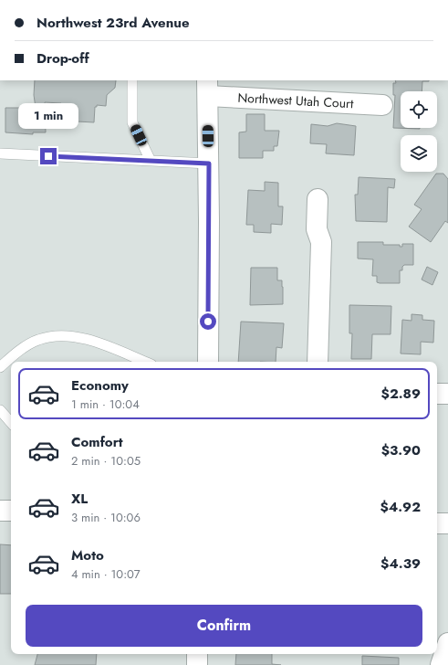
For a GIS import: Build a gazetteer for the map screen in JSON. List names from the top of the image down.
{
  "streets": {
    "street": ["Northwest Utah Court"]
  },
  "page": {
    "banner": ["Northwest 23rd Avenue", "Drop-off"],
    "bubble": "1 min",
    "list": [
      {
        "name": "Economy",
        "note": "1 min · 10:04",
        "value": "$2.89"
      },
      {
        "name": "Comfort",
        "note": "2 min · 10:05",
        "value": "$3.90"
      },
      {
        "name": "XL",
        "note": "3 min · 10:06",
        "value": "$4.92"
      },
      {
        "name": "Moto",
        "note": "4 min · 10:07",
        "value": "$4.39"
      }
    ],
    "buttons": "Confirm"
  }
}
